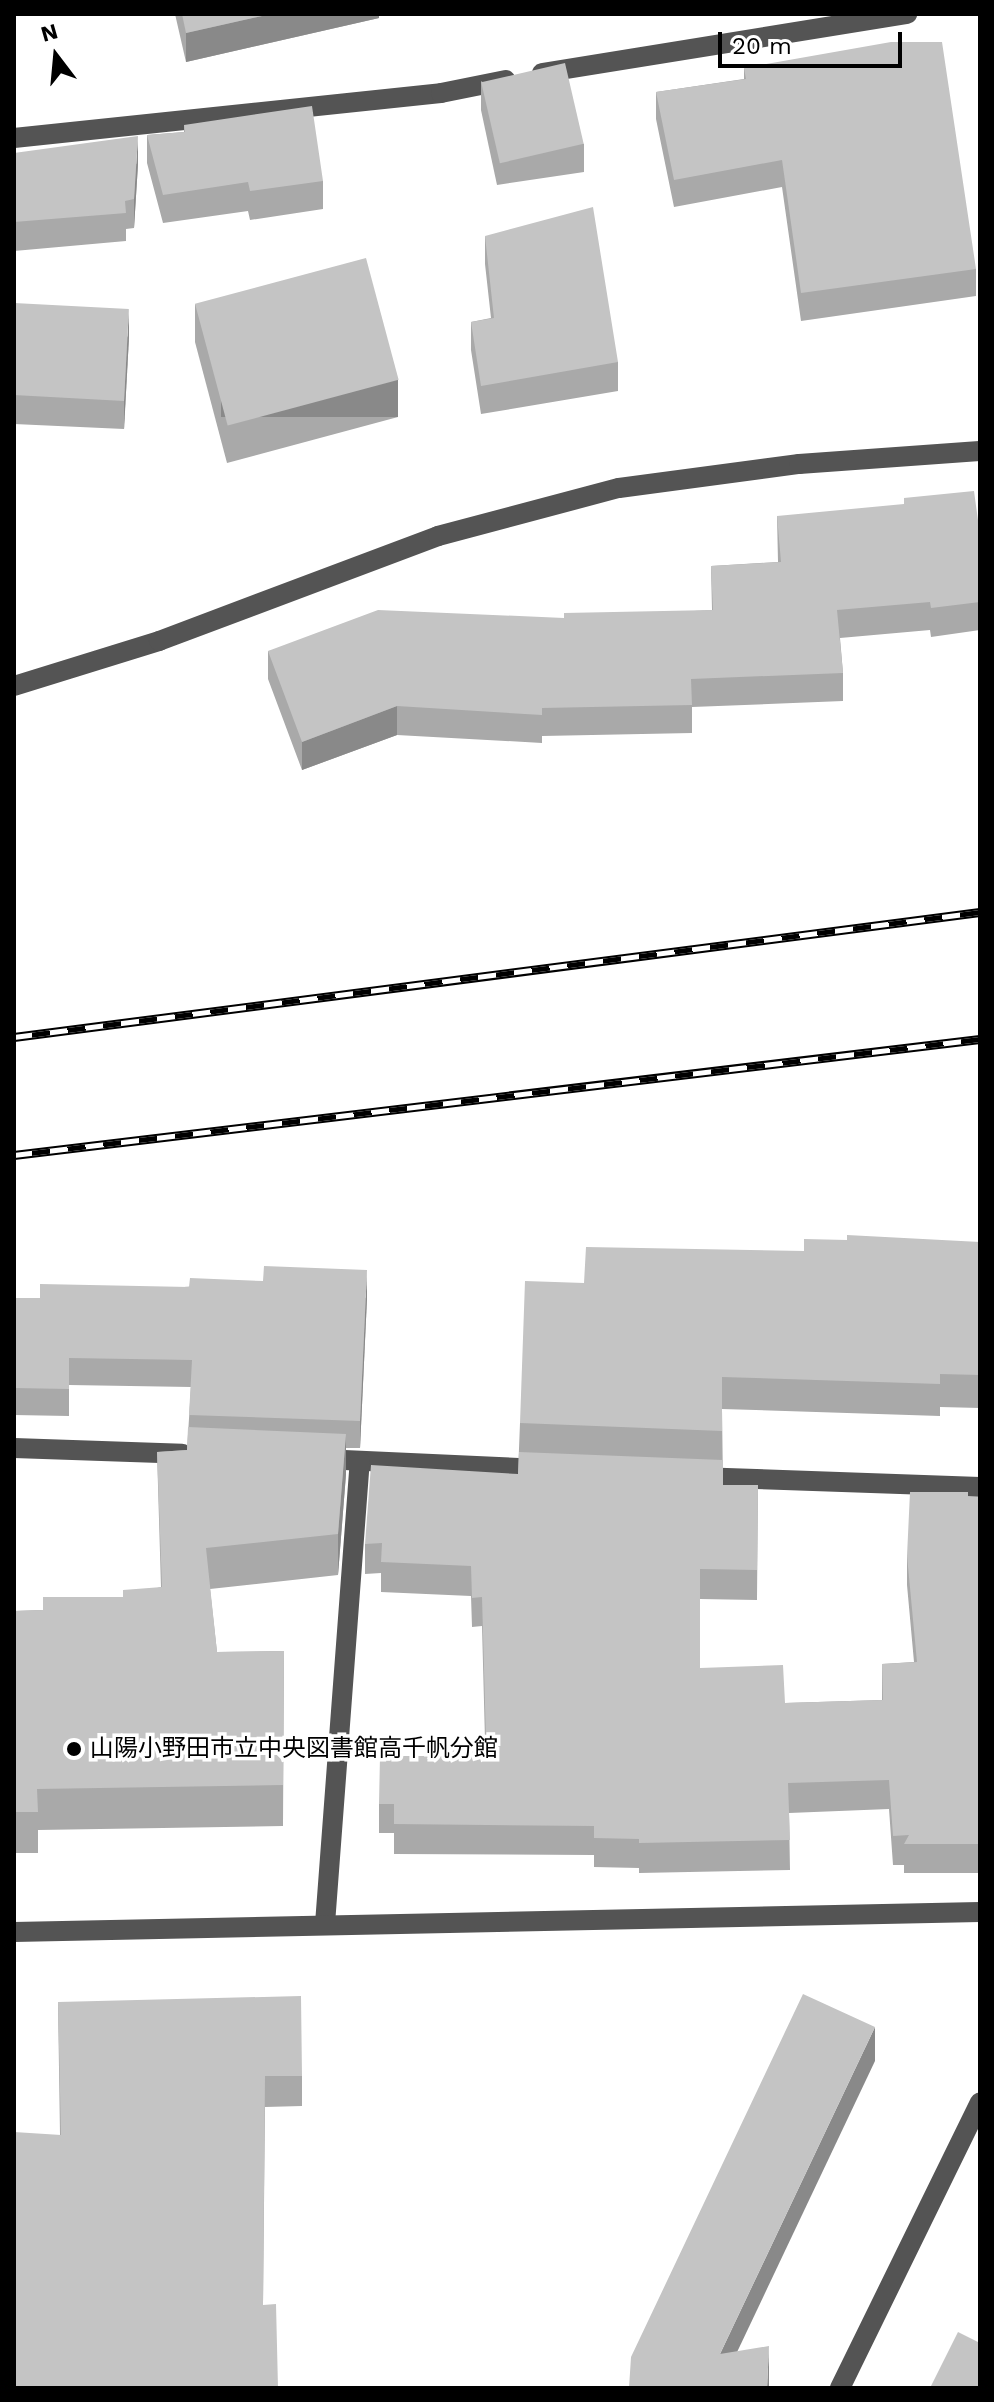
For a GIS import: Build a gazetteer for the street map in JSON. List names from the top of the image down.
{
  "places": ["山陽小野田市立中央図書館高千帆分館"],
  "scale_bar": "20 m",
  "north": "top"
}
